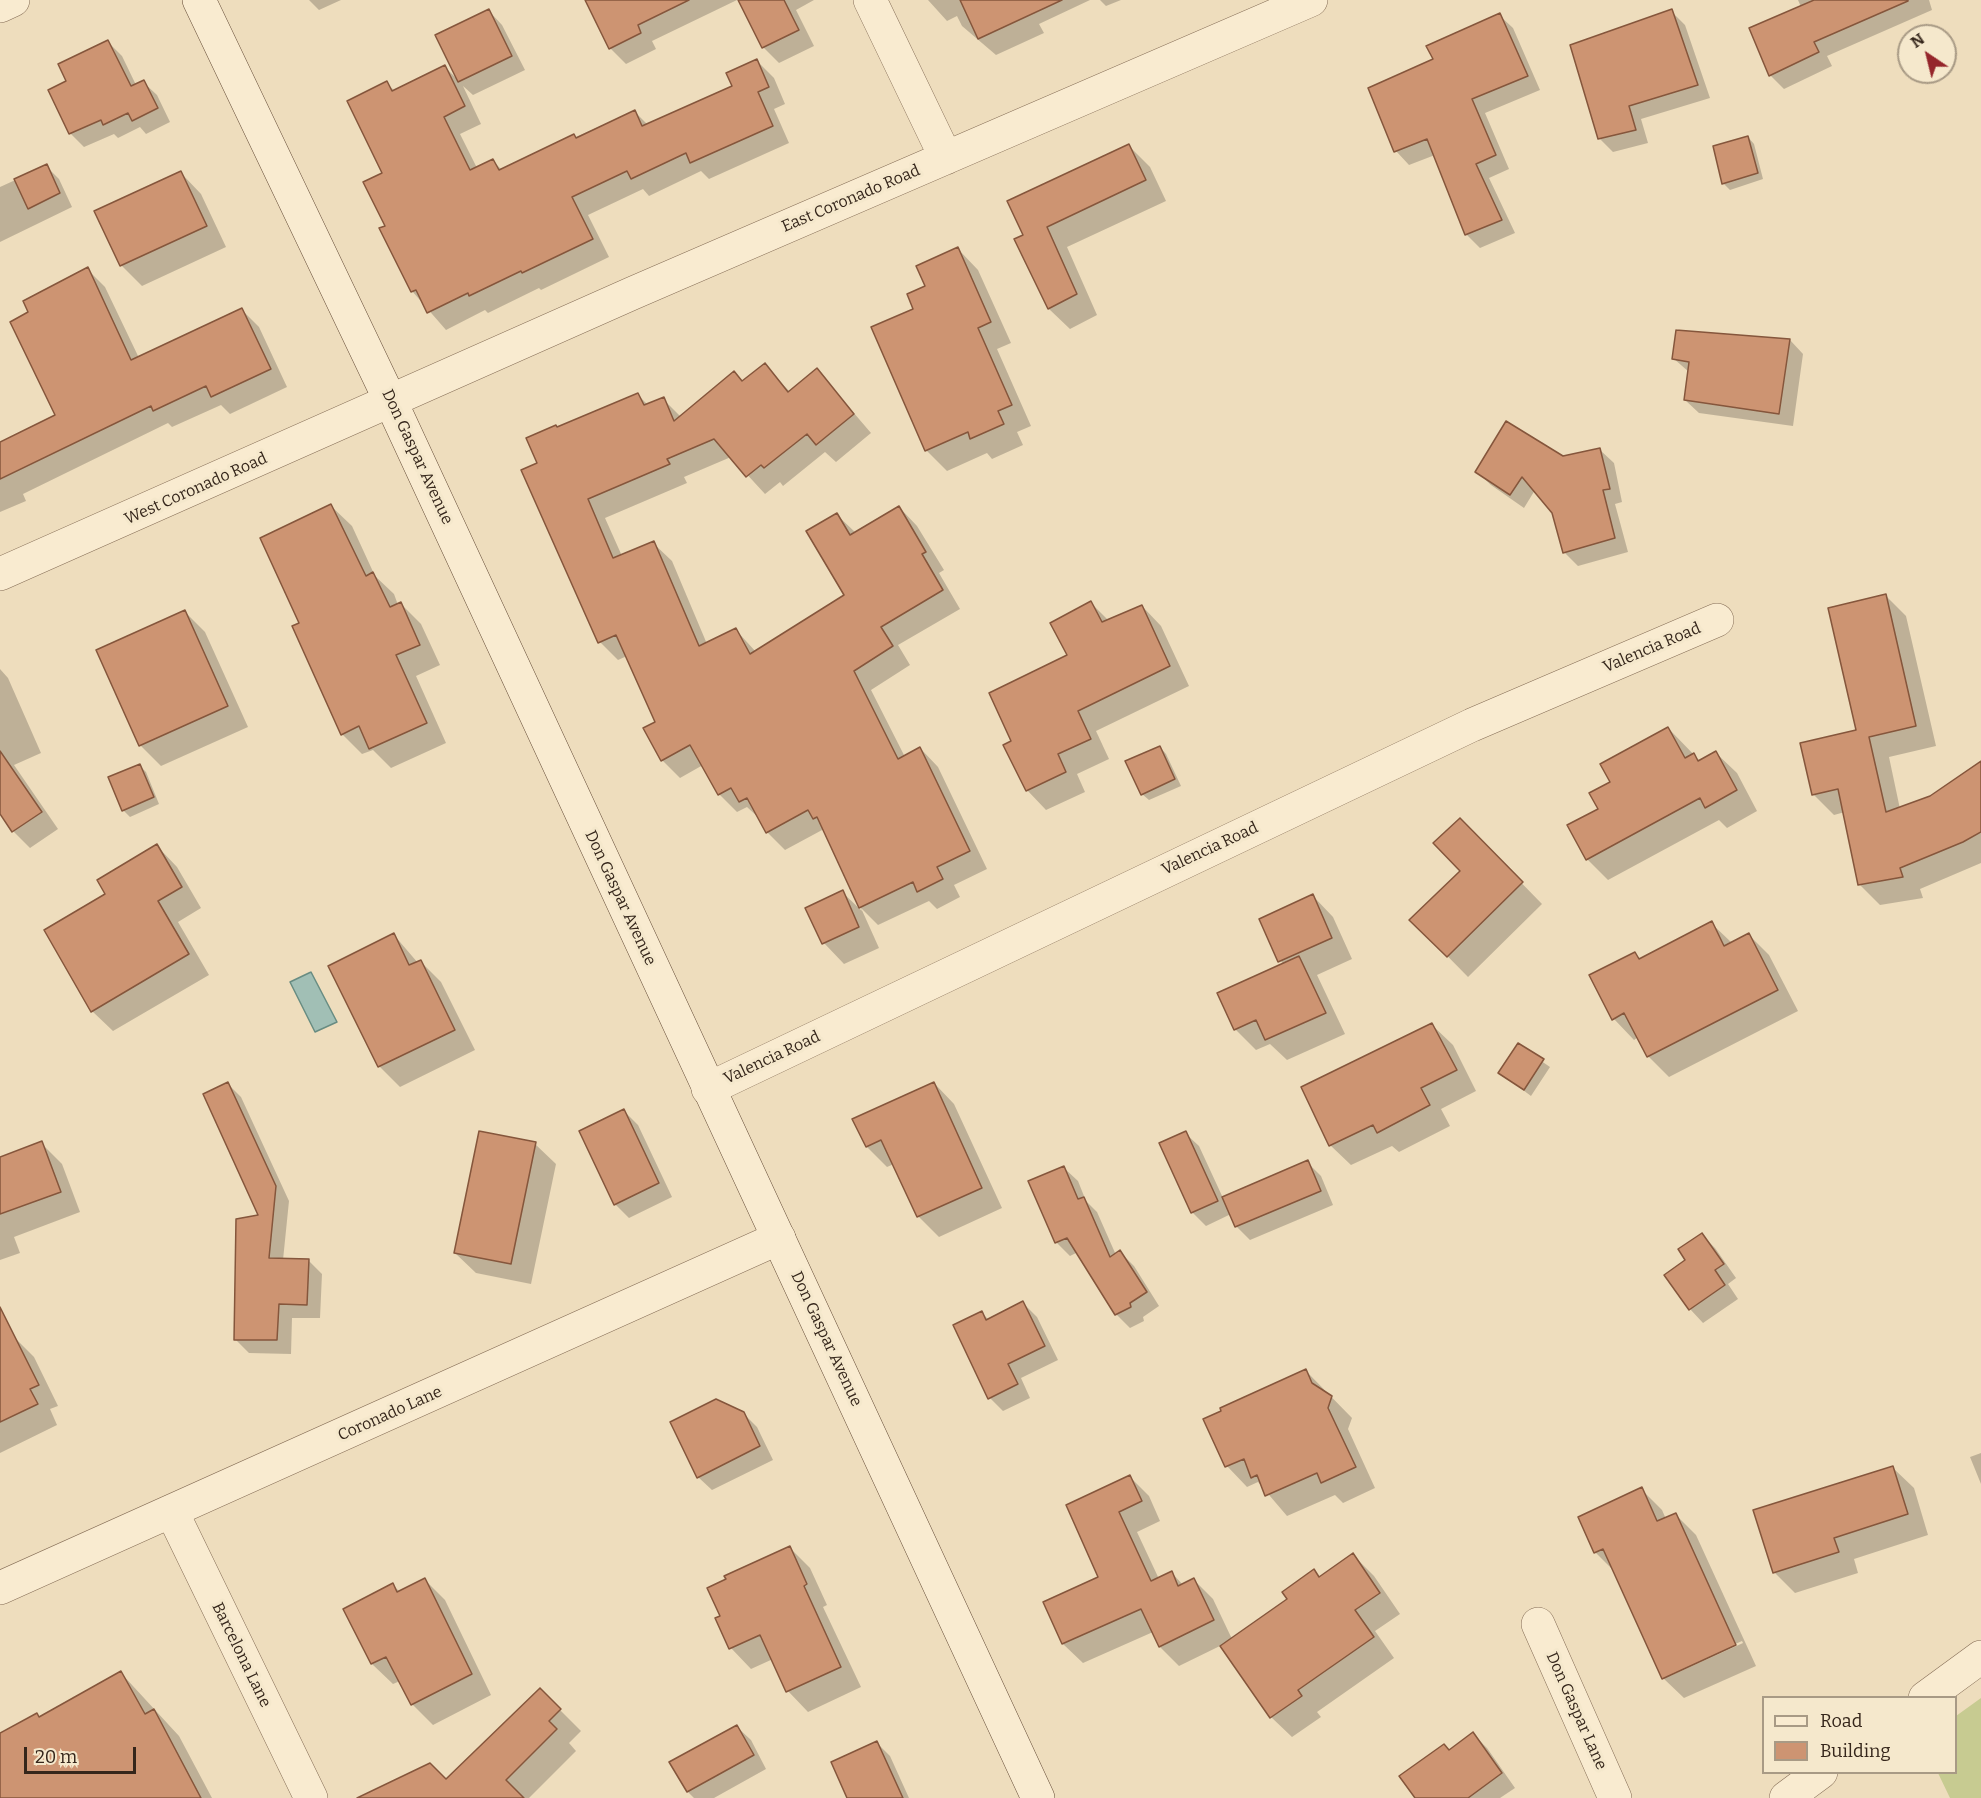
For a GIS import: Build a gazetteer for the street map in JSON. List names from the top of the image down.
{
  "streets": {
    "street": [
      "East Coronado Road",
      "Don Gaspar Avenue",
      "West Coronado Road",
      "Valencia Road",
      "Coronado Lane",
      "Barcelona Lane",
      "Don Gaspar Lane"
    ]
  },
  "crossings": [
    ["East Coronado Road", "Don Gaspar Avenue"],
    ["East Coronado Road", "West Coronado Road"],
    ["Don Gaspar Avenue", "West Coronado Road"],
    ["Don Gaspar Avenue", "Valencia Road"],
    ["Don Gaspar Avenue", "Coronado Lane"],
    ["Coronado Lane", "Barcelona Lane"]
  ],
  "legend": ["Road", "Building"],
  "scale_bar": "20 m",
  "north": "top left"
}
